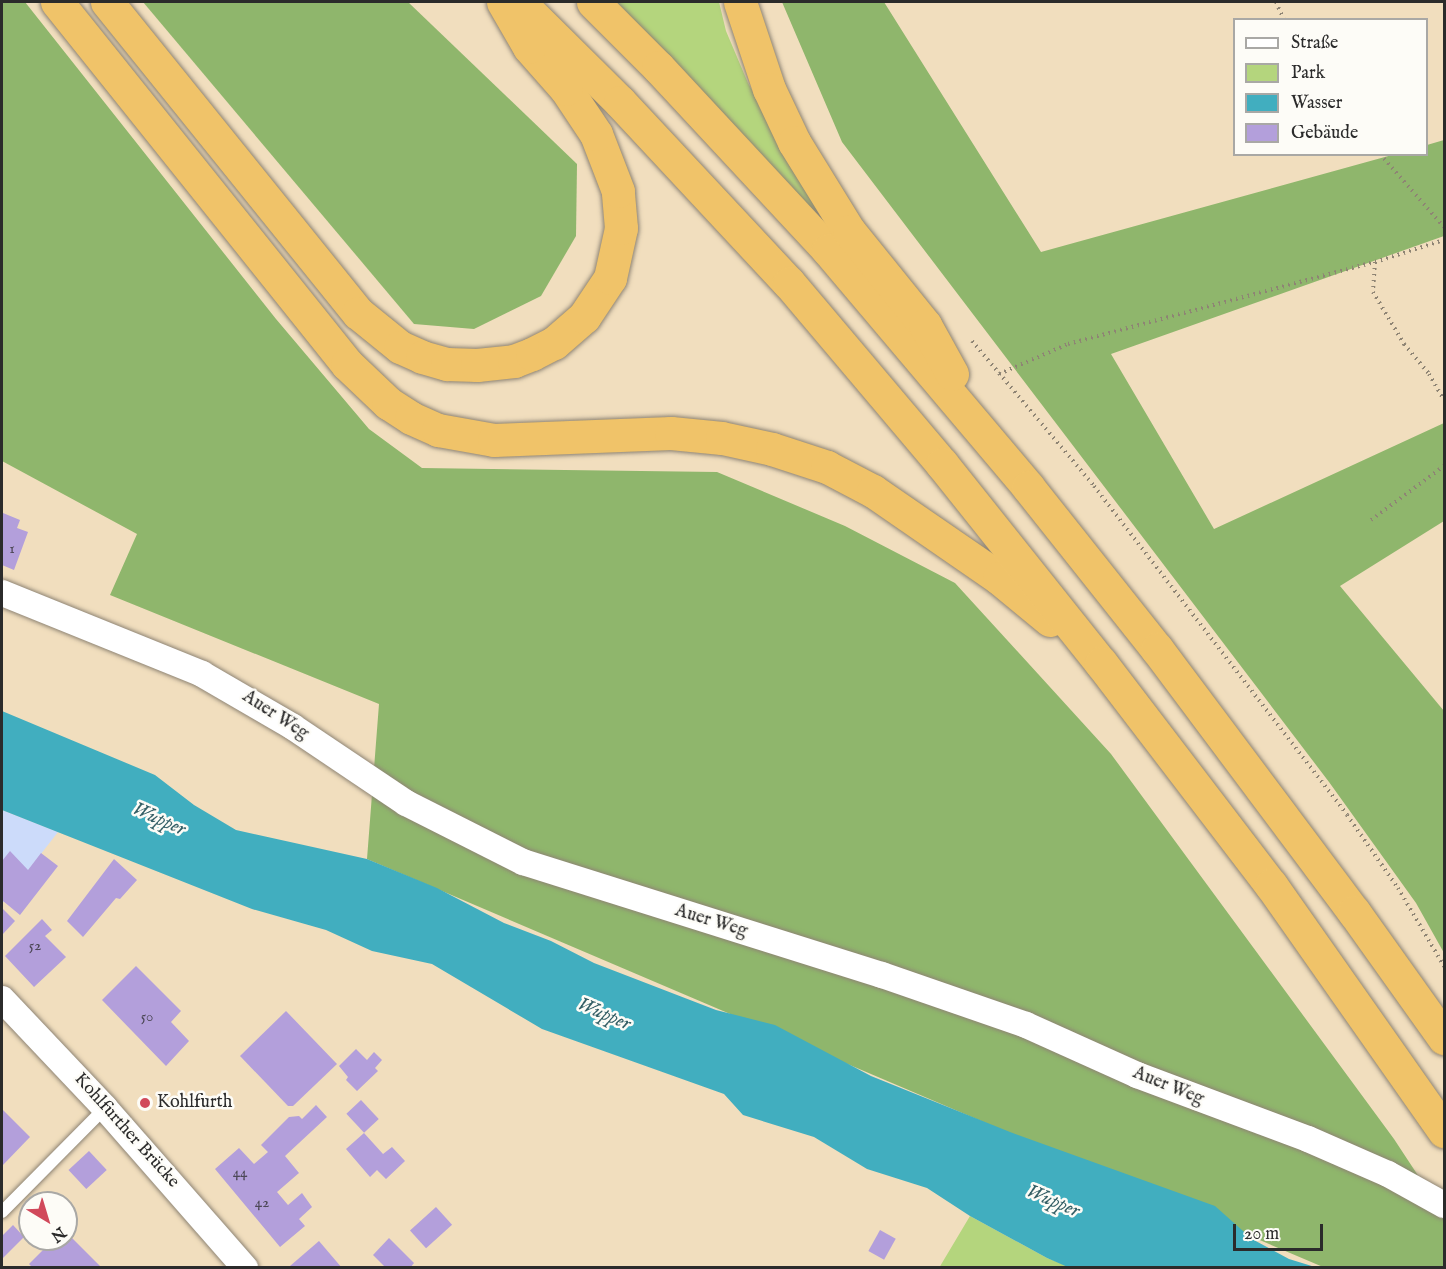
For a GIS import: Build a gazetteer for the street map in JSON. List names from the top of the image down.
{
  "streets": {
    "street": ["Auer Weg", "Kohlfurther Brücke"]
  },
  "water": ["Wupper"],
  "places": ["Kohlfurth"],
  "house_numbers": [
    "1",
    "52",
    "50",
    "44",
    "42"
  ],
  "legend": [
    "Straße",
    "Park",
    "Wasser",
    "Gebäude"
  ],
  "scale_bar": "20 m",
  "north": "bottom right"
}
